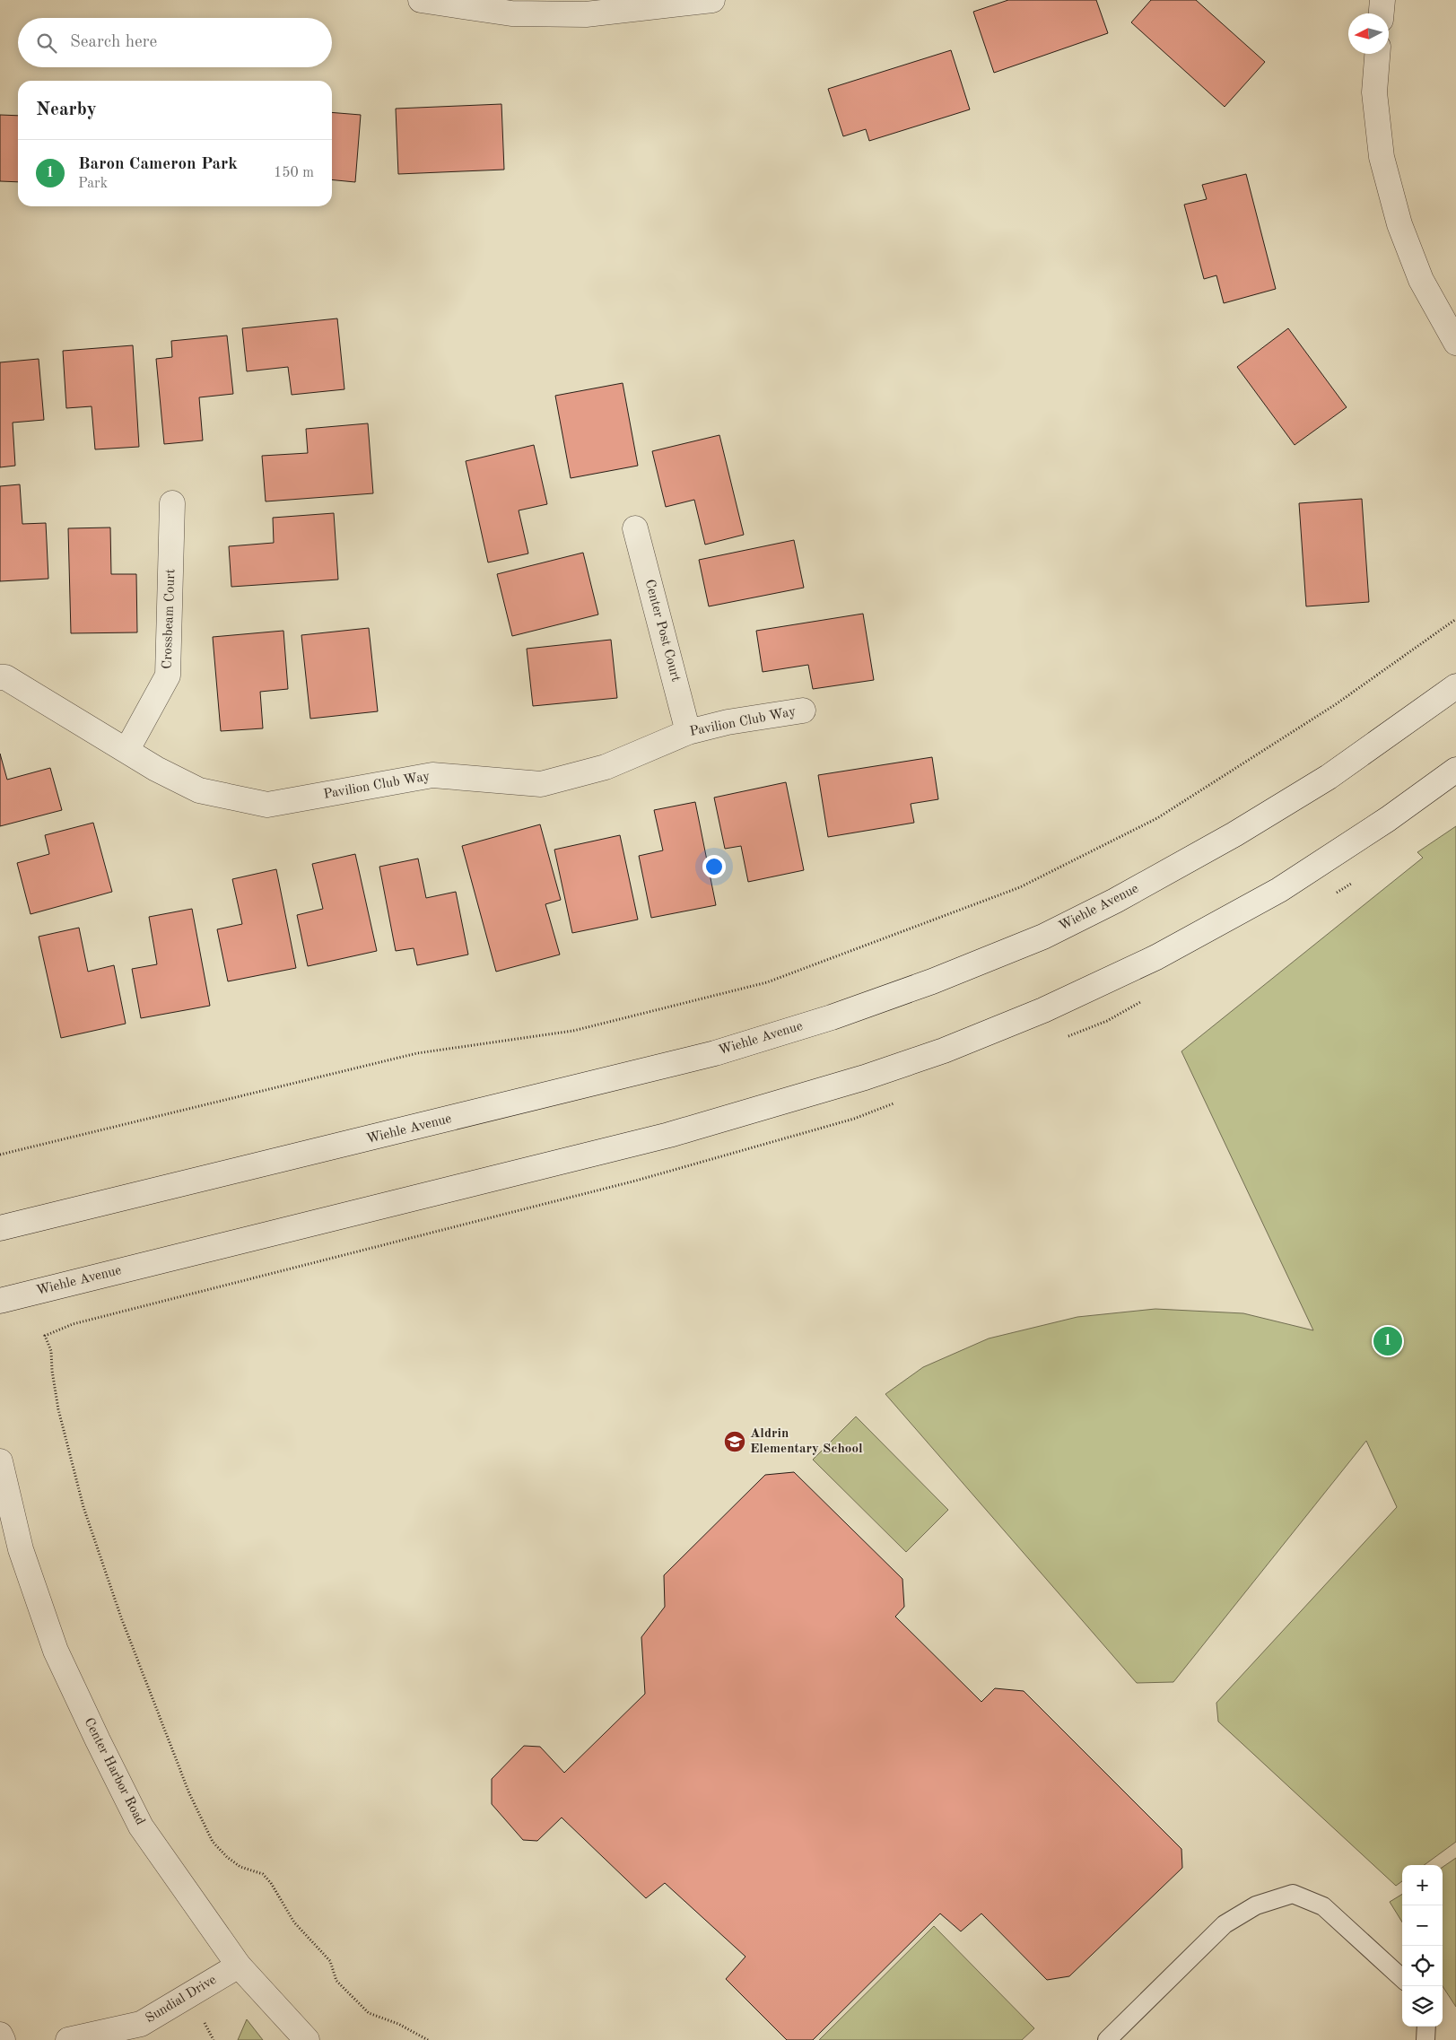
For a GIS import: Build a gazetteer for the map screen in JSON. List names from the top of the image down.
{
  "streets": {
    "main road": [
      "Crossbeam Court",
      "Center Post Court",
      "Pavilion Club Way",
      "Wiehle Avenue",
      "Center Harbor Road",
      "Sundial Drive"
    ]
  },
  "crossings": [
    ["Crossbeam Court", "Pavilion Club Way"],
    ["Center Post Court", "Pavilion Club Way"],
    ["Center Harbor Road", "Sundial Drive"]
  ],
  "places": {
    "school or university": ["Aldrin Elementary School"]
  },
  "north": "left",
  "page": {
    "search": "Search here",
    "heading": "Nearby",
    "list": [
      {
        "mark": "1",
        "name": "Baron Cameron Park",
        "note": "Park",
        "value": "150 m"
      }
    ],
    "pins": "1",
    "map_buttons": ["+", "−"]
  }
}
